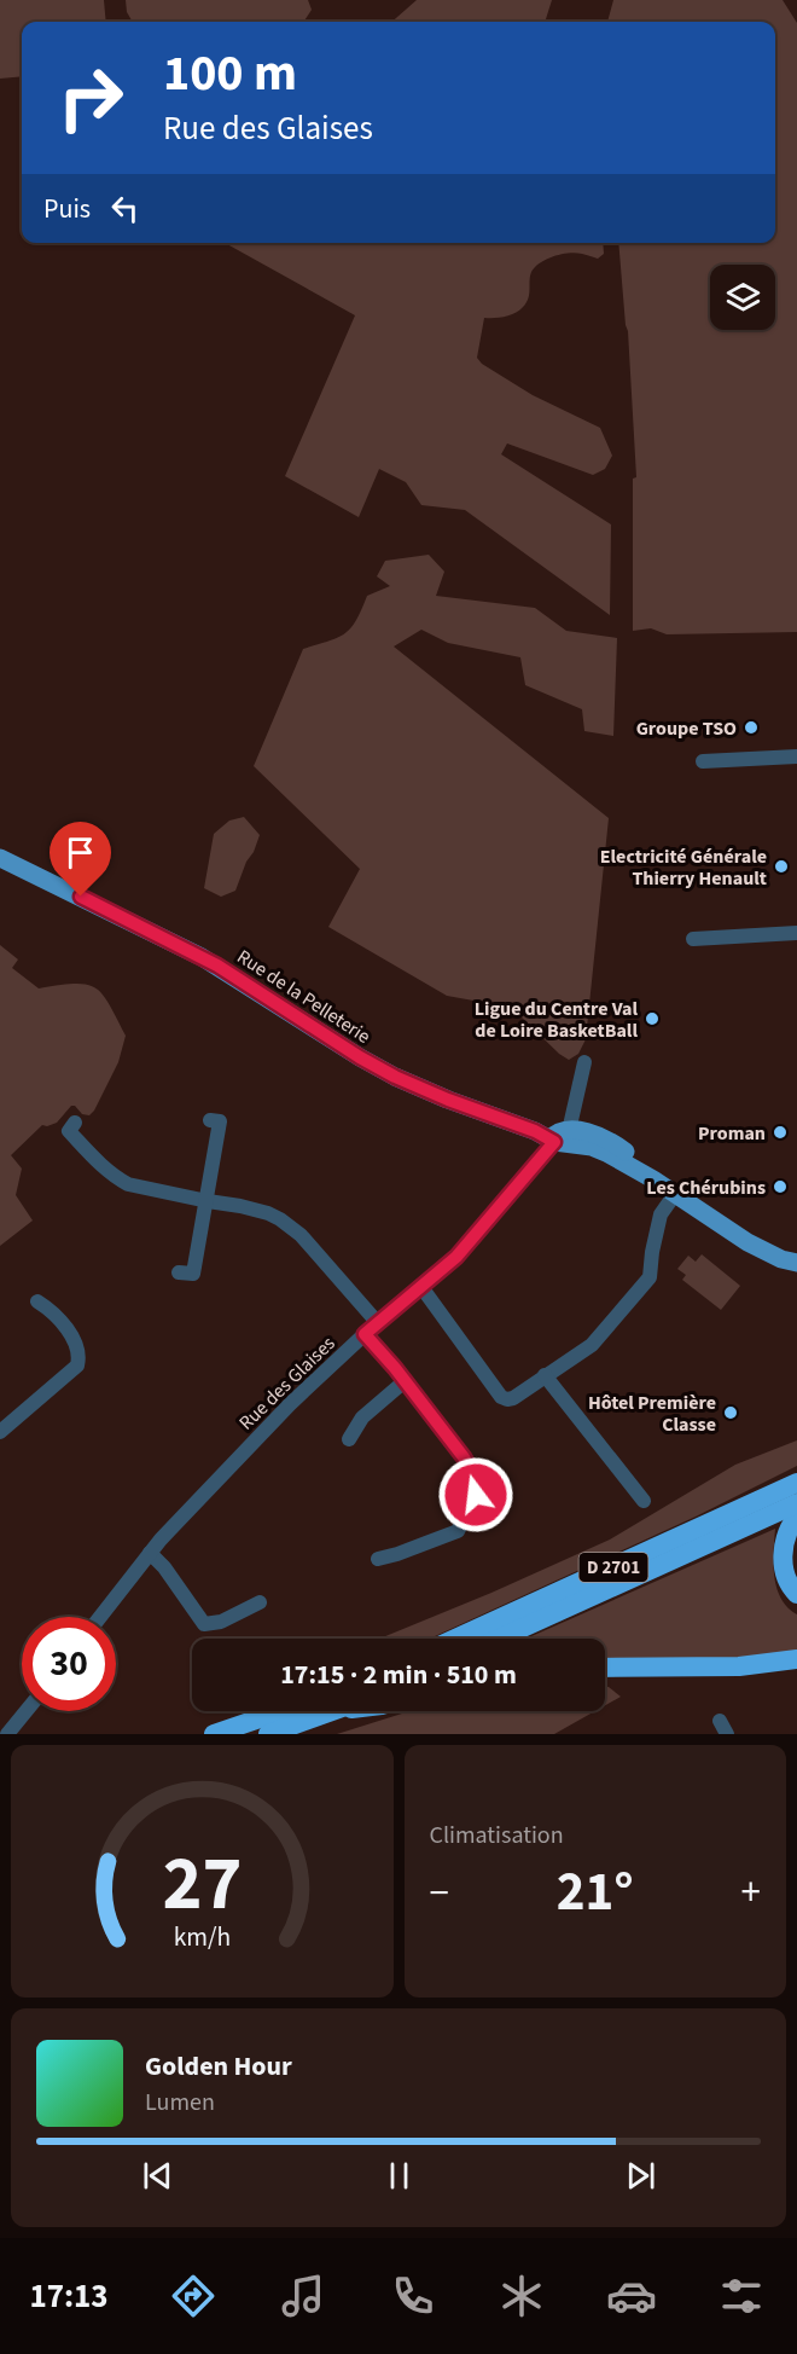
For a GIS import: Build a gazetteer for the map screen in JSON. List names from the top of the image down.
{
  "streets": {
    "highway": ["D 2701"],
    "main road": ["Rue de la Pelleterie"],
    "street": ["Rue des Glaises"]
  },
  "crossings": [
    ["Rue de la Pelleterie", "Rue des Glaises"]
  ],
  "places": [
    "Groupe TSO",
    "Electricité Générale Thierry Henault",
    "Ligue du Centre Val de Loire BasketBall",
    "Proman",
    "Les Chérubins",
    "Hôtel Première Classe"
  ],
  "page": {
    "turn": ["100 m", "Rue des Glaises"],
    "then": "Puis",
    "limit": "30",
    "trip": "17:15 · 2 min · 510 m",
    "tile": "Climatisation",
    "heat": ["−", "21°", "+"],
    "song": ["Golden Hour", "Lumen"],
    "tabs": "17:13",
    "gauge": ["27", "km/h"]
  }
}
